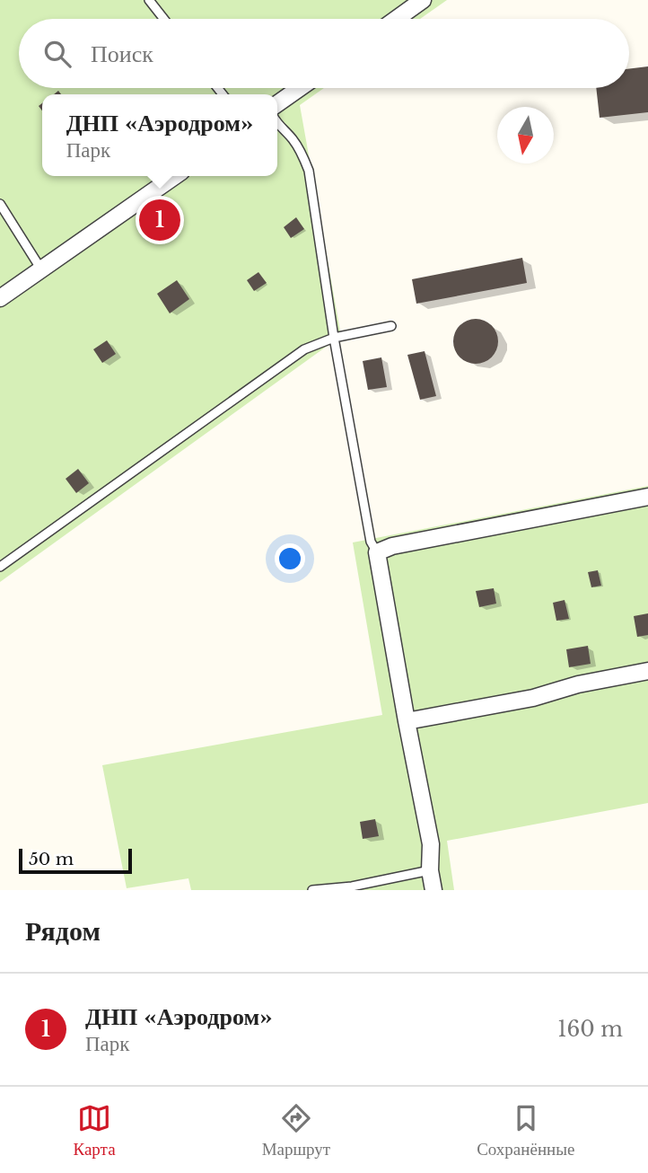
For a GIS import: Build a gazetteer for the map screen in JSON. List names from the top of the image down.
{
  "scale_bar": "50 m",
  "north": "bottom",
  "page": {
    "search": "Поиск",
    "popup": ["ДНП «Аэродром»", "Парк"],
    "pins": "1",
    "scale": "50 m",
    "heading": "Рядом",
    "list": [
      {
        "mark": "1",
        "name": "ДНП «Аэродром»",
        "note": "Парк",
        "value": "160 m"
      }
    ],
    "nav": ["Карта", "Маршрут", "Сохранённые"]
  }
}
